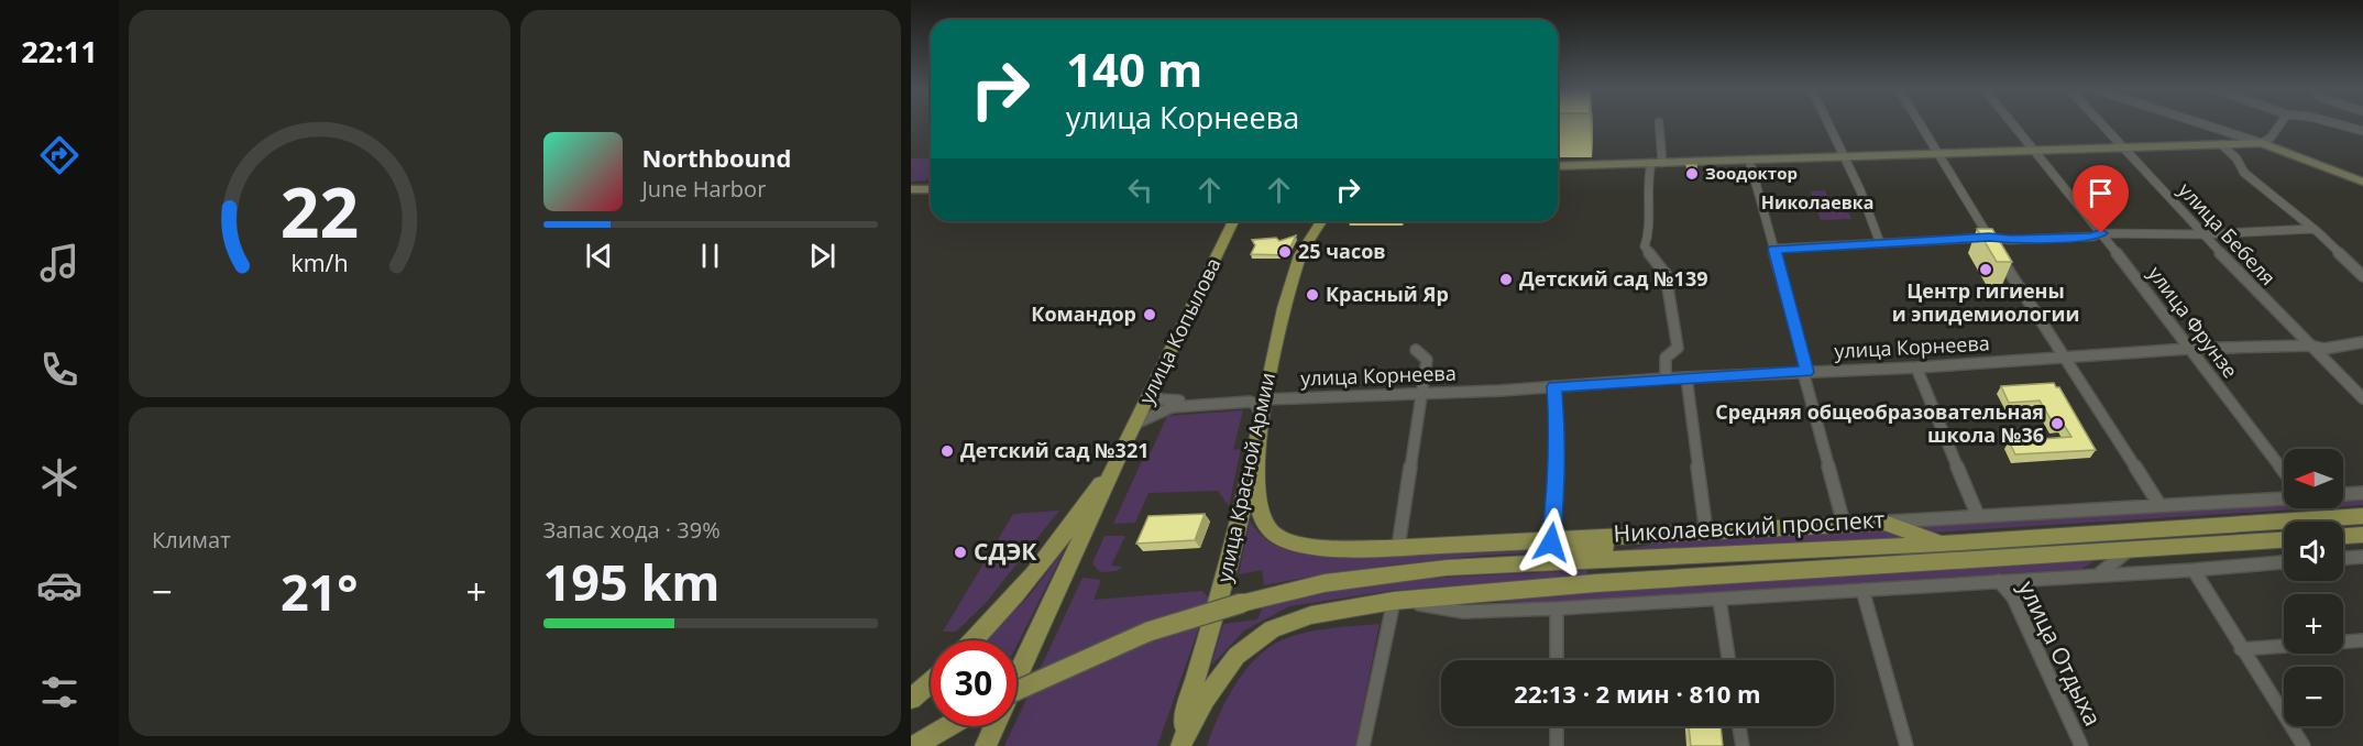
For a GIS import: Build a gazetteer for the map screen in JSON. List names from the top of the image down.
{
  "streets": {
    "main road": ["улица Копылова", "улица Красной Армии", "Николаевский проспект"],
    "street": [
      "улица Бебеля",
      "улица Фрунзе",
      "улица Корнеева",
      "улица Отдыха"
    ]
  },
  "crossings": [
    ["улица Бебеля", "улица Корнеева"],
    ["улица Фрунзе", "улица Корнеева"],
    ["улица Копылова", "улица Корнеева"],
    ["улица Корнеева", "улица Красной Армии"],
    ["улица Корнеева", "Николаевский проспект"],
    ["улица Красной Армии", "Николаевский проспект"]
  ],
  "districts": ["Николаевка"],
  "places": [
    "Зоодоктор",
    "25 часов",
    "Центр гигиены и эпидемиологии",
    "Детский сад №139",
    "Красный Яр",
    "Командор",
    "Средняя общеобразовательная школа №36",
    "Детский сад №321",
    "СДЭК"
  ],
  "north": "left",
  "page": {
    "tabs": "22:11",
    "turn": ["140 m", "улица Корнеева"],
    "song": ["Northbound", "June Harbor"],
    "tile": [
      "Климат",
      ["Запас хода · 39%", "195 km"]
    ],
    "map_buttons": ["+", "−"],
    "heat": ["−", "21°", "+"],
    "limit": "30",
    "trip": "22:13 · 2 мин · 810 m",
    "gauge": ["22", "km/h"]
  }
}
